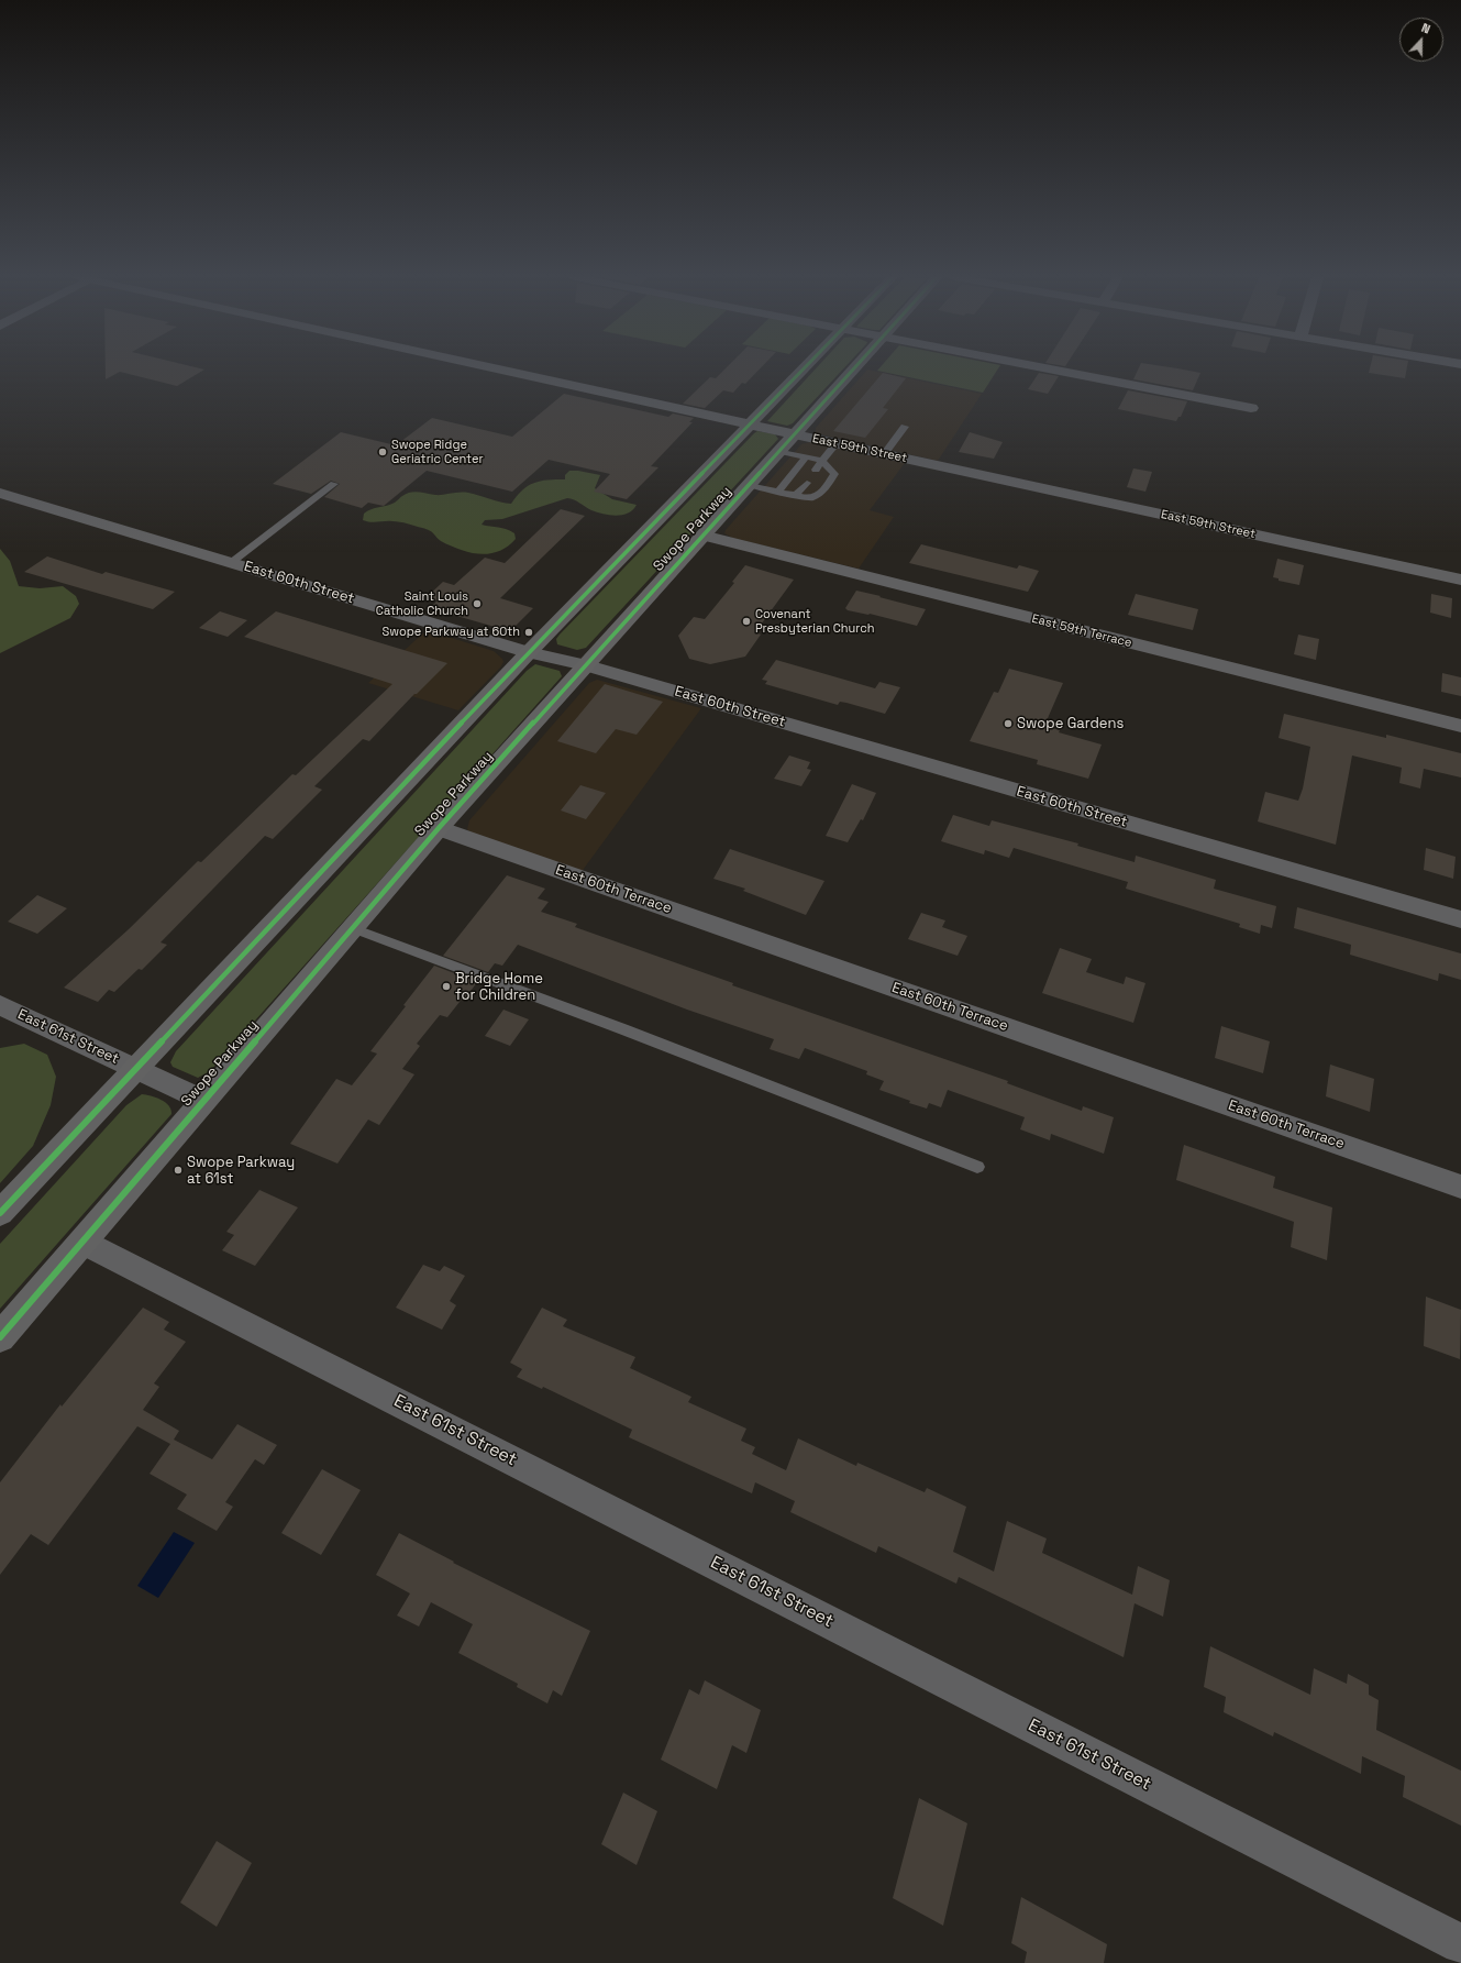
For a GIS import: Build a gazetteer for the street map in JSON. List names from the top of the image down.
{
  "streets": {
    "main road": ["East 59th Street", "Swope Parkway"],
    "street": [
      "East 60th Street",
      "East 59th Terrace",
      "East 60th Terrace",
      "East 61st Street"
    ]
  },
  "crossings": [
    ["East 59th Street", "Swope Parkway"],
    ["Swope Parkway", "East 60th Street"],
    ["Swope Parkway", "East 59th Terrace"],
    ["Swope Parkway", "East 60th Terrace"],
    ["Swope Parkway", "East 61st Street"]
  ],
  "places": [
    "Swope Ridge Geriatric Center",
    "Saint Louis Catholic Church",
    "Covenant Presbyterian Church",
    "Swope Parkway at 60th",
    "Swope Gardens",
    "Bridge Home for Children",
    "Swope Parkway at 61st"
  ],
  "north": "top"
}
